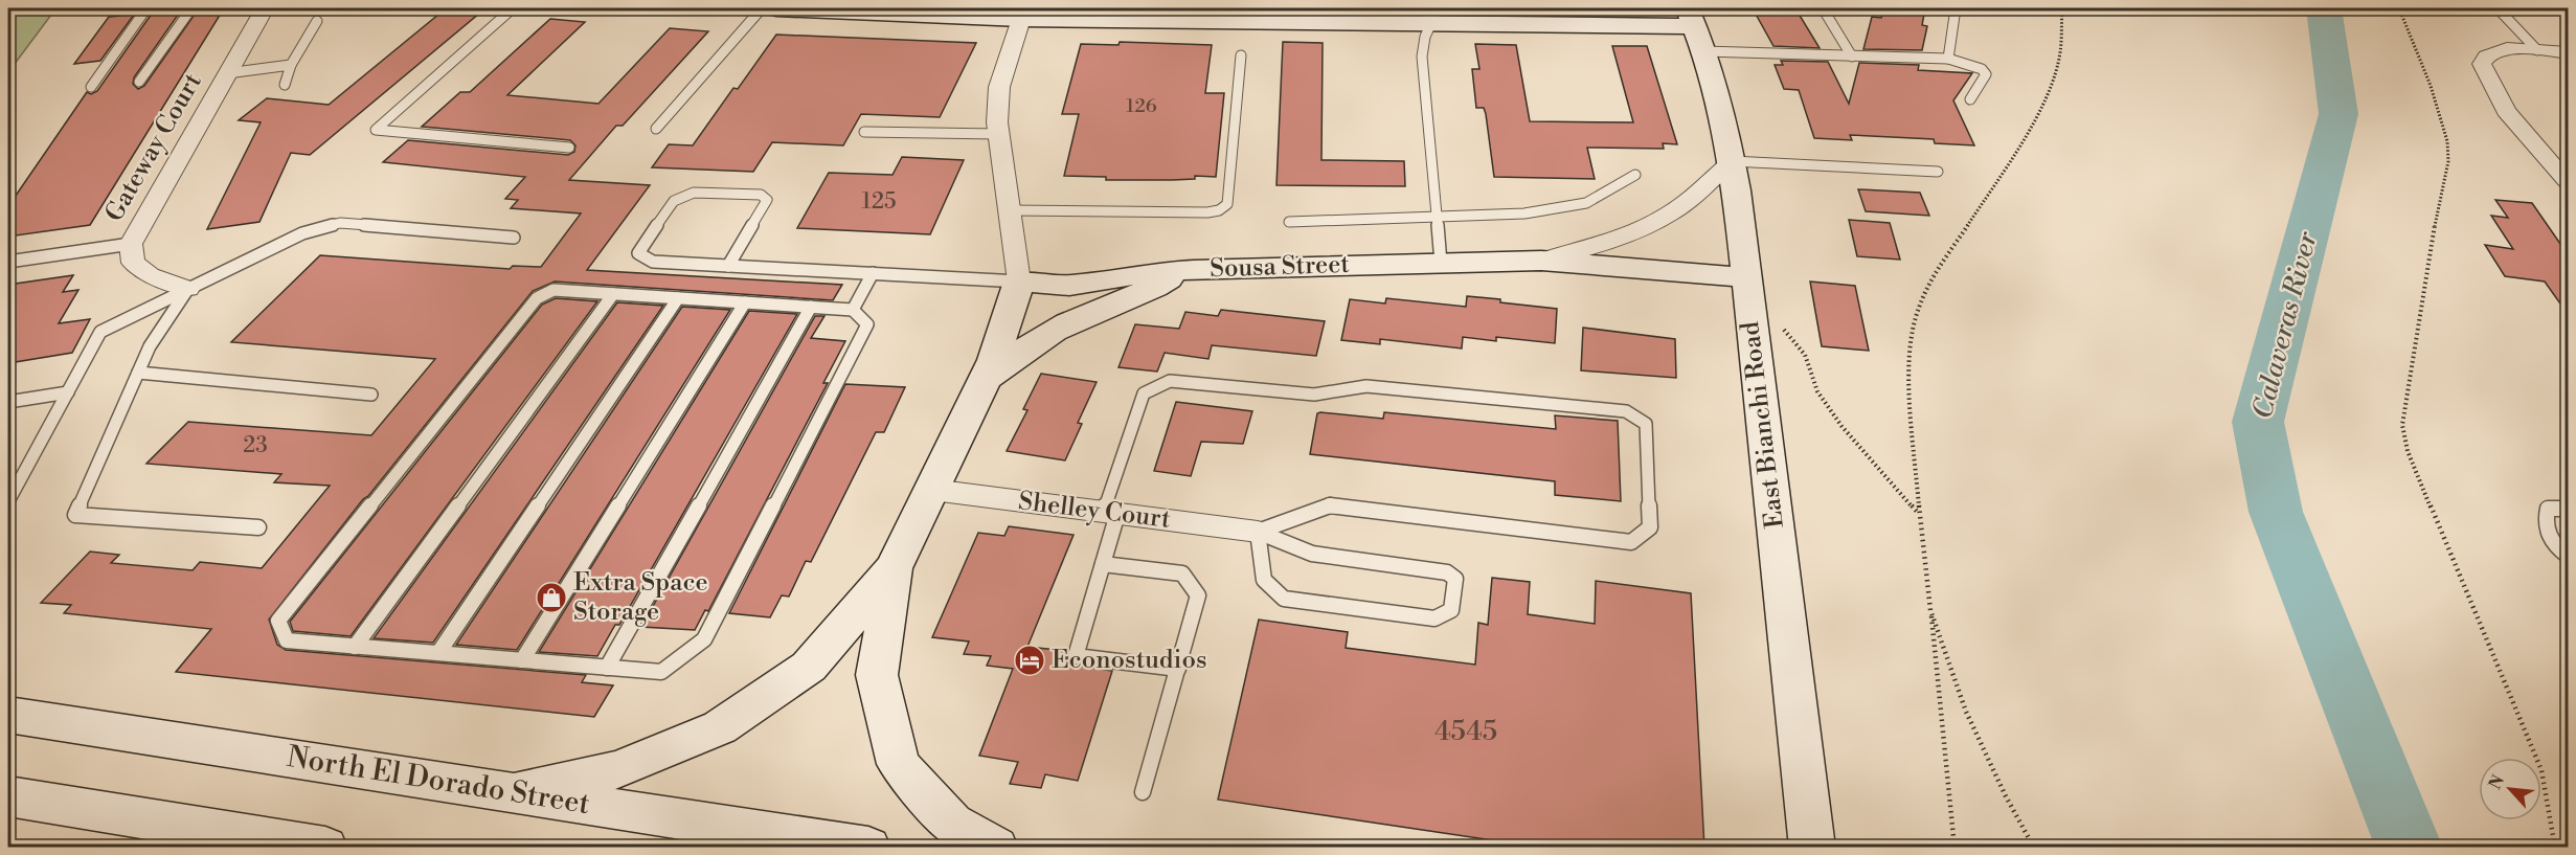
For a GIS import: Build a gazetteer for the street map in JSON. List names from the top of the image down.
{
  "streets": {
    "street": [
      "Gateway Court",
      "Sousa Street",
      "East Bianchi Road",
      "Shelley Court",
      "North El Dorado Street"
    ]
  },
  "crossings": [
    ["Sousa Street", "East Bianchi Road"]
  ],
  "water": ["Calaveras River"],
  "places": {
    "shop": ["Extra Space Storage"],
    "hotel": ["Econostudios"]
  },
  "house_numbers": [
    "126",
    "125",
    "23",
    "4545"
  ],
  "north": "top left"
}
